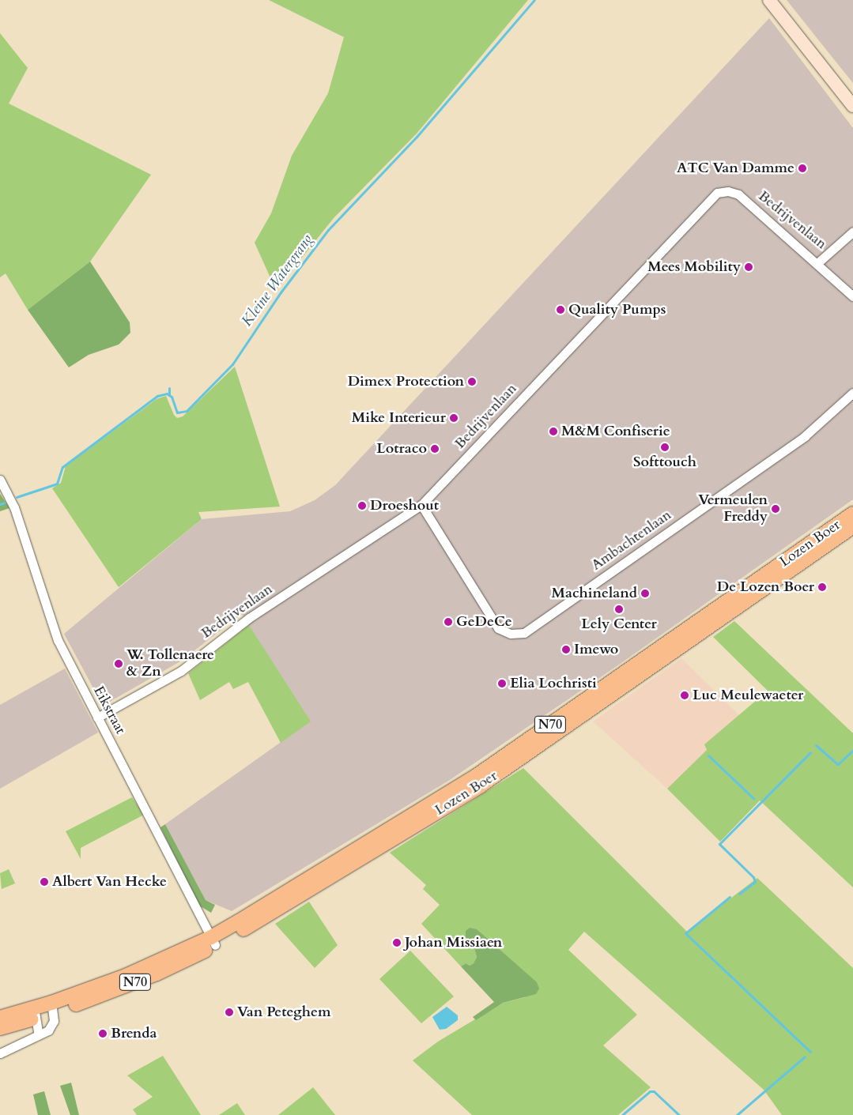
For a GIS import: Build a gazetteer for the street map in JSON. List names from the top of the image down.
{
  "streets": {
    "main road": ["Lozen Boer", "N70"],
    "street": ["Bedrijvenlaan", "Ambachtenlaan", "Eikstraat"]
  },
  "crossings": [
    ["Bedrijvenlaan", "Ambachtenlaan"],
    ["Bedrijvenlaan", "Eikstraat"],
    ["Lozen Boer", "Eikstraat"],
    ["Lozen Boer", "N70"],
    ["Eikstraat", "N70"]
  ],
  "water": ["Kleine Watergrang"],
  "places": [
    "ATC Van Damme",
    "Mees Mobility",
    "Quality Pumps",
    "Dimex Protection",
    "Mike Interieur",
    "M&M Confiserie",
    "Softtouch",
    "Lotraco",
    "Droeshout",
    "Vermeulen Freddy",
    "De Lozen Boer",
    "Machineland",
    "Lely Center",
    "GeDeCe",
    "Imewo",
    "W. Tollenaere & Zn",
    "Elia Lochristi",
    "Luc Meulewaeter",
    "Albert Van Hecke",
    "Johan Missiaen",
    "Van Peteghem",
    "Brenda"
  ]
}
